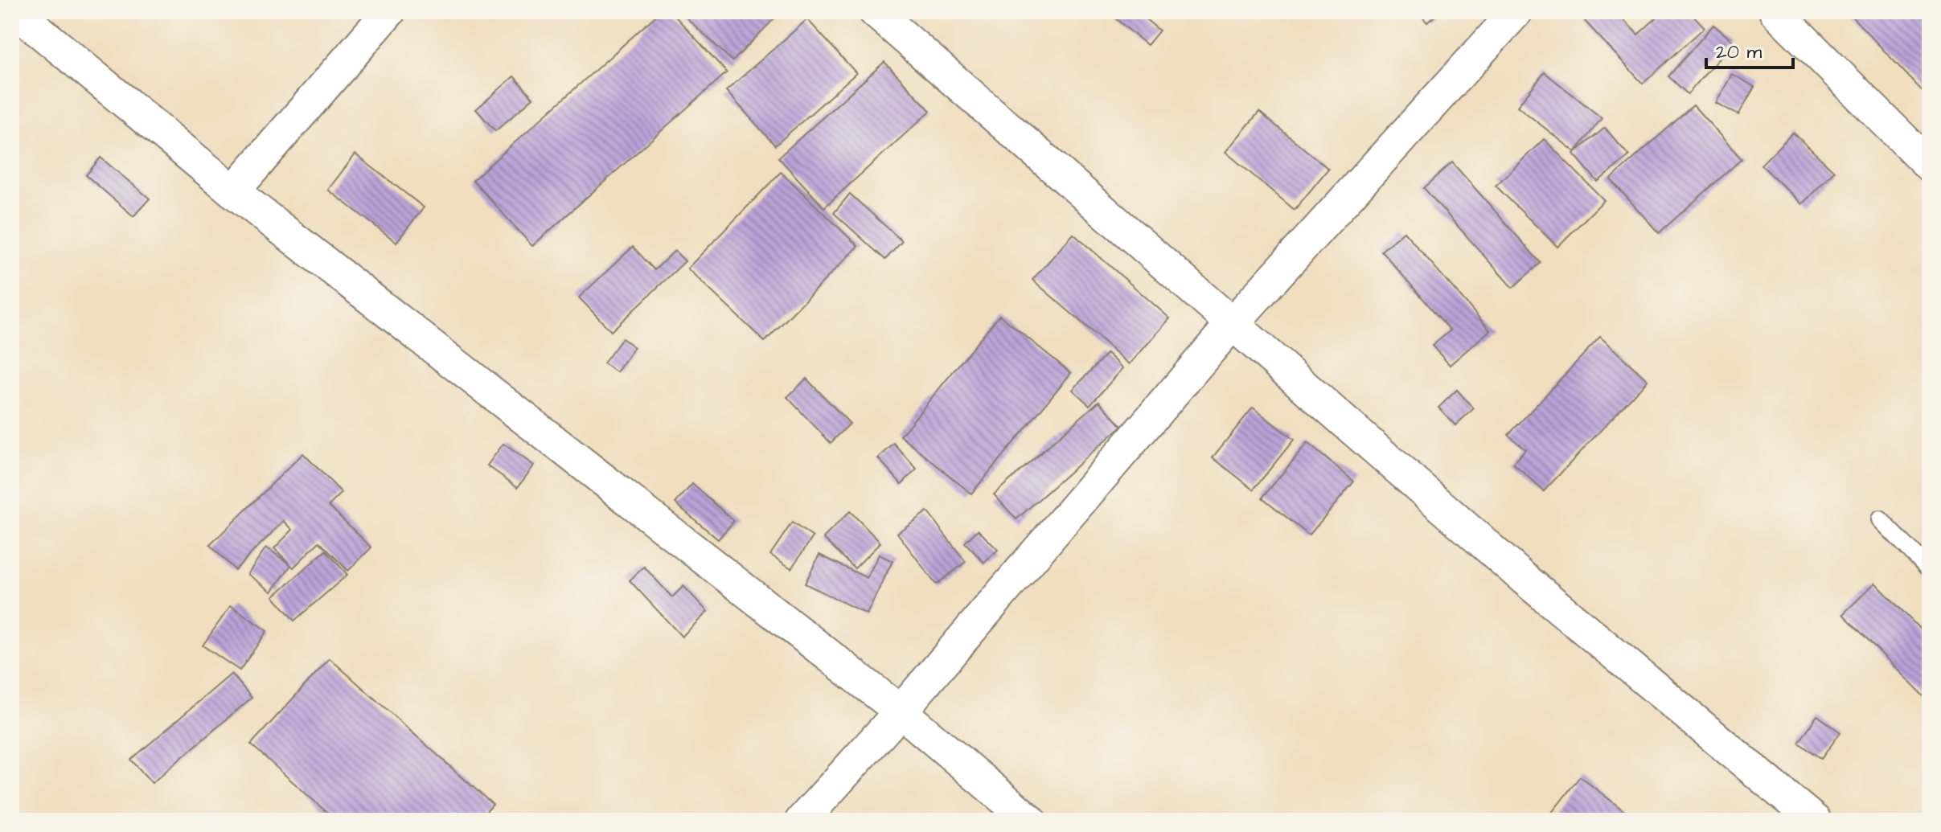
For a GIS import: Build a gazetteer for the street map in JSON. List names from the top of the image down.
{
  "scale_bar": "20 m"
}
